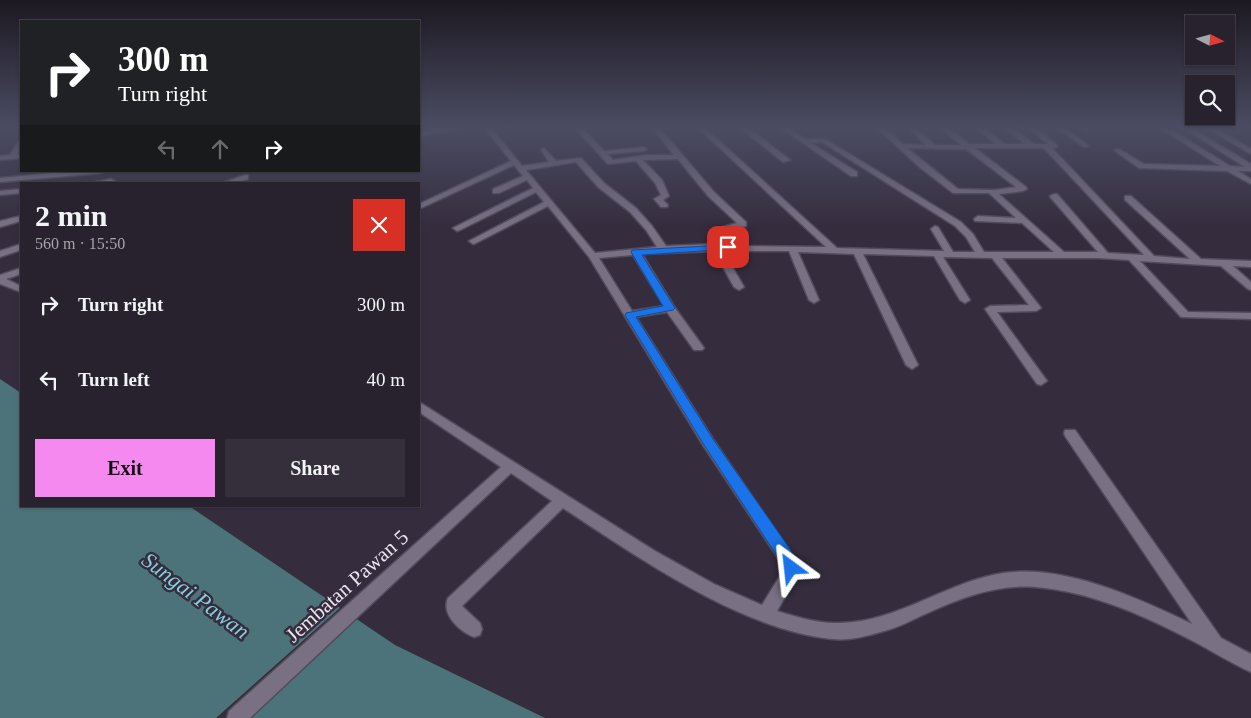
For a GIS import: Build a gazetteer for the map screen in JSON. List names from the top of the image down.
{
  "streets": {
    "street": ["Jembatan Pawan 5"]
  },
  "water": ["Sungai Pawan"],
  "north": "right",
  "page": {
    "turn": ["300 m", "Turn right"],
    "heading": ["2 min", "560 m · 15:50"],
    "list": [
      {
        "name": "Turn right",
        "value": "300 m"
      },
      {
        "name": "Turn left",
        "value": "40 m"
      }
    ],
    "buttons": ["Exit", "Share"]
  }
}
